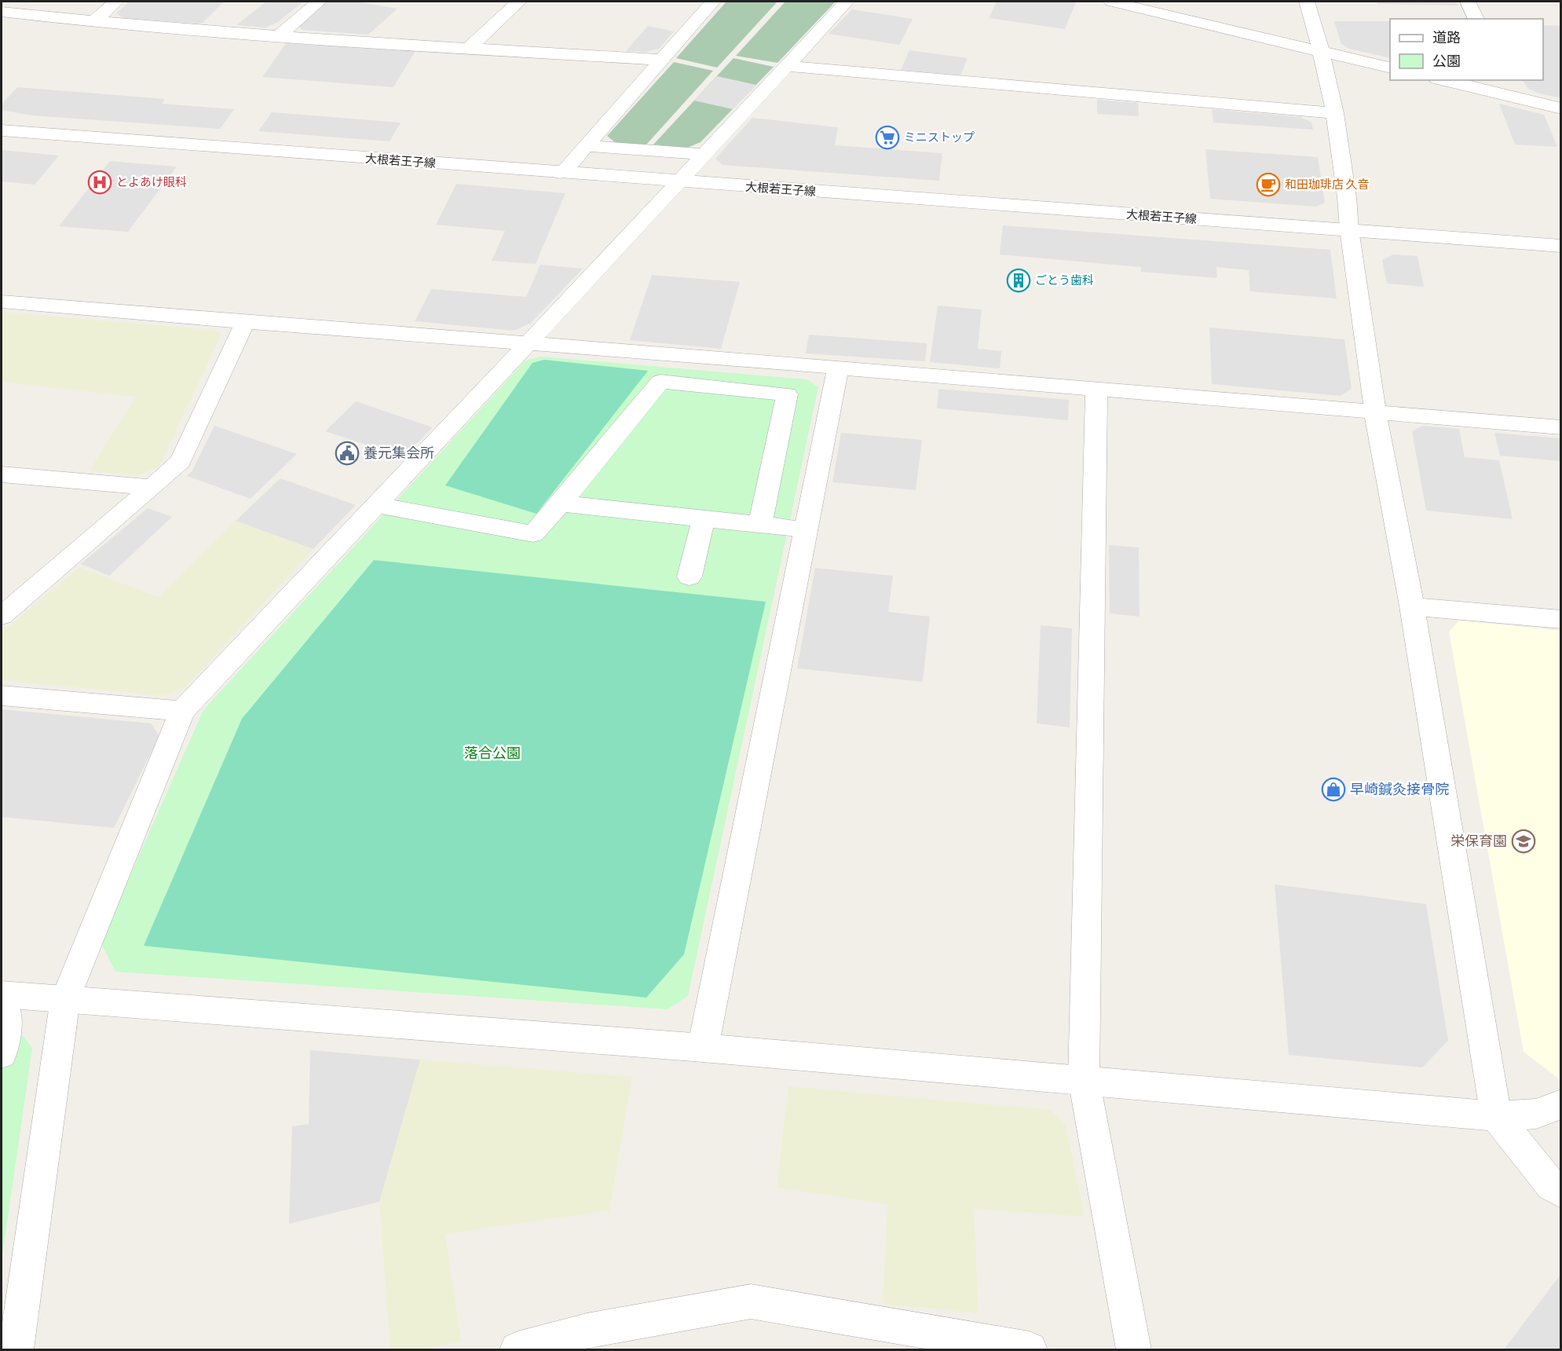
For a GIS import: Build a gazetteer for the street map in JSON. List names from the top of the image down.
{
  "streets": {
    "street": ["大根若王子線"]
  },
  "parks": ["落合公園"],
  "places": {
    "supermarket": ["ミニストップ"],
    "hospital": ["とよあけ眼科"],
    "cafe": ["和田珈琲店 久音"],
    "building": ["ごとう歯科"],
    "public building": ["養元集会所"],
    "shop": ["早崎鍼灸接骨院"],
    "school or university": ["栄保育園"]
  },
  "legend": ["道路", "公園"]
}
